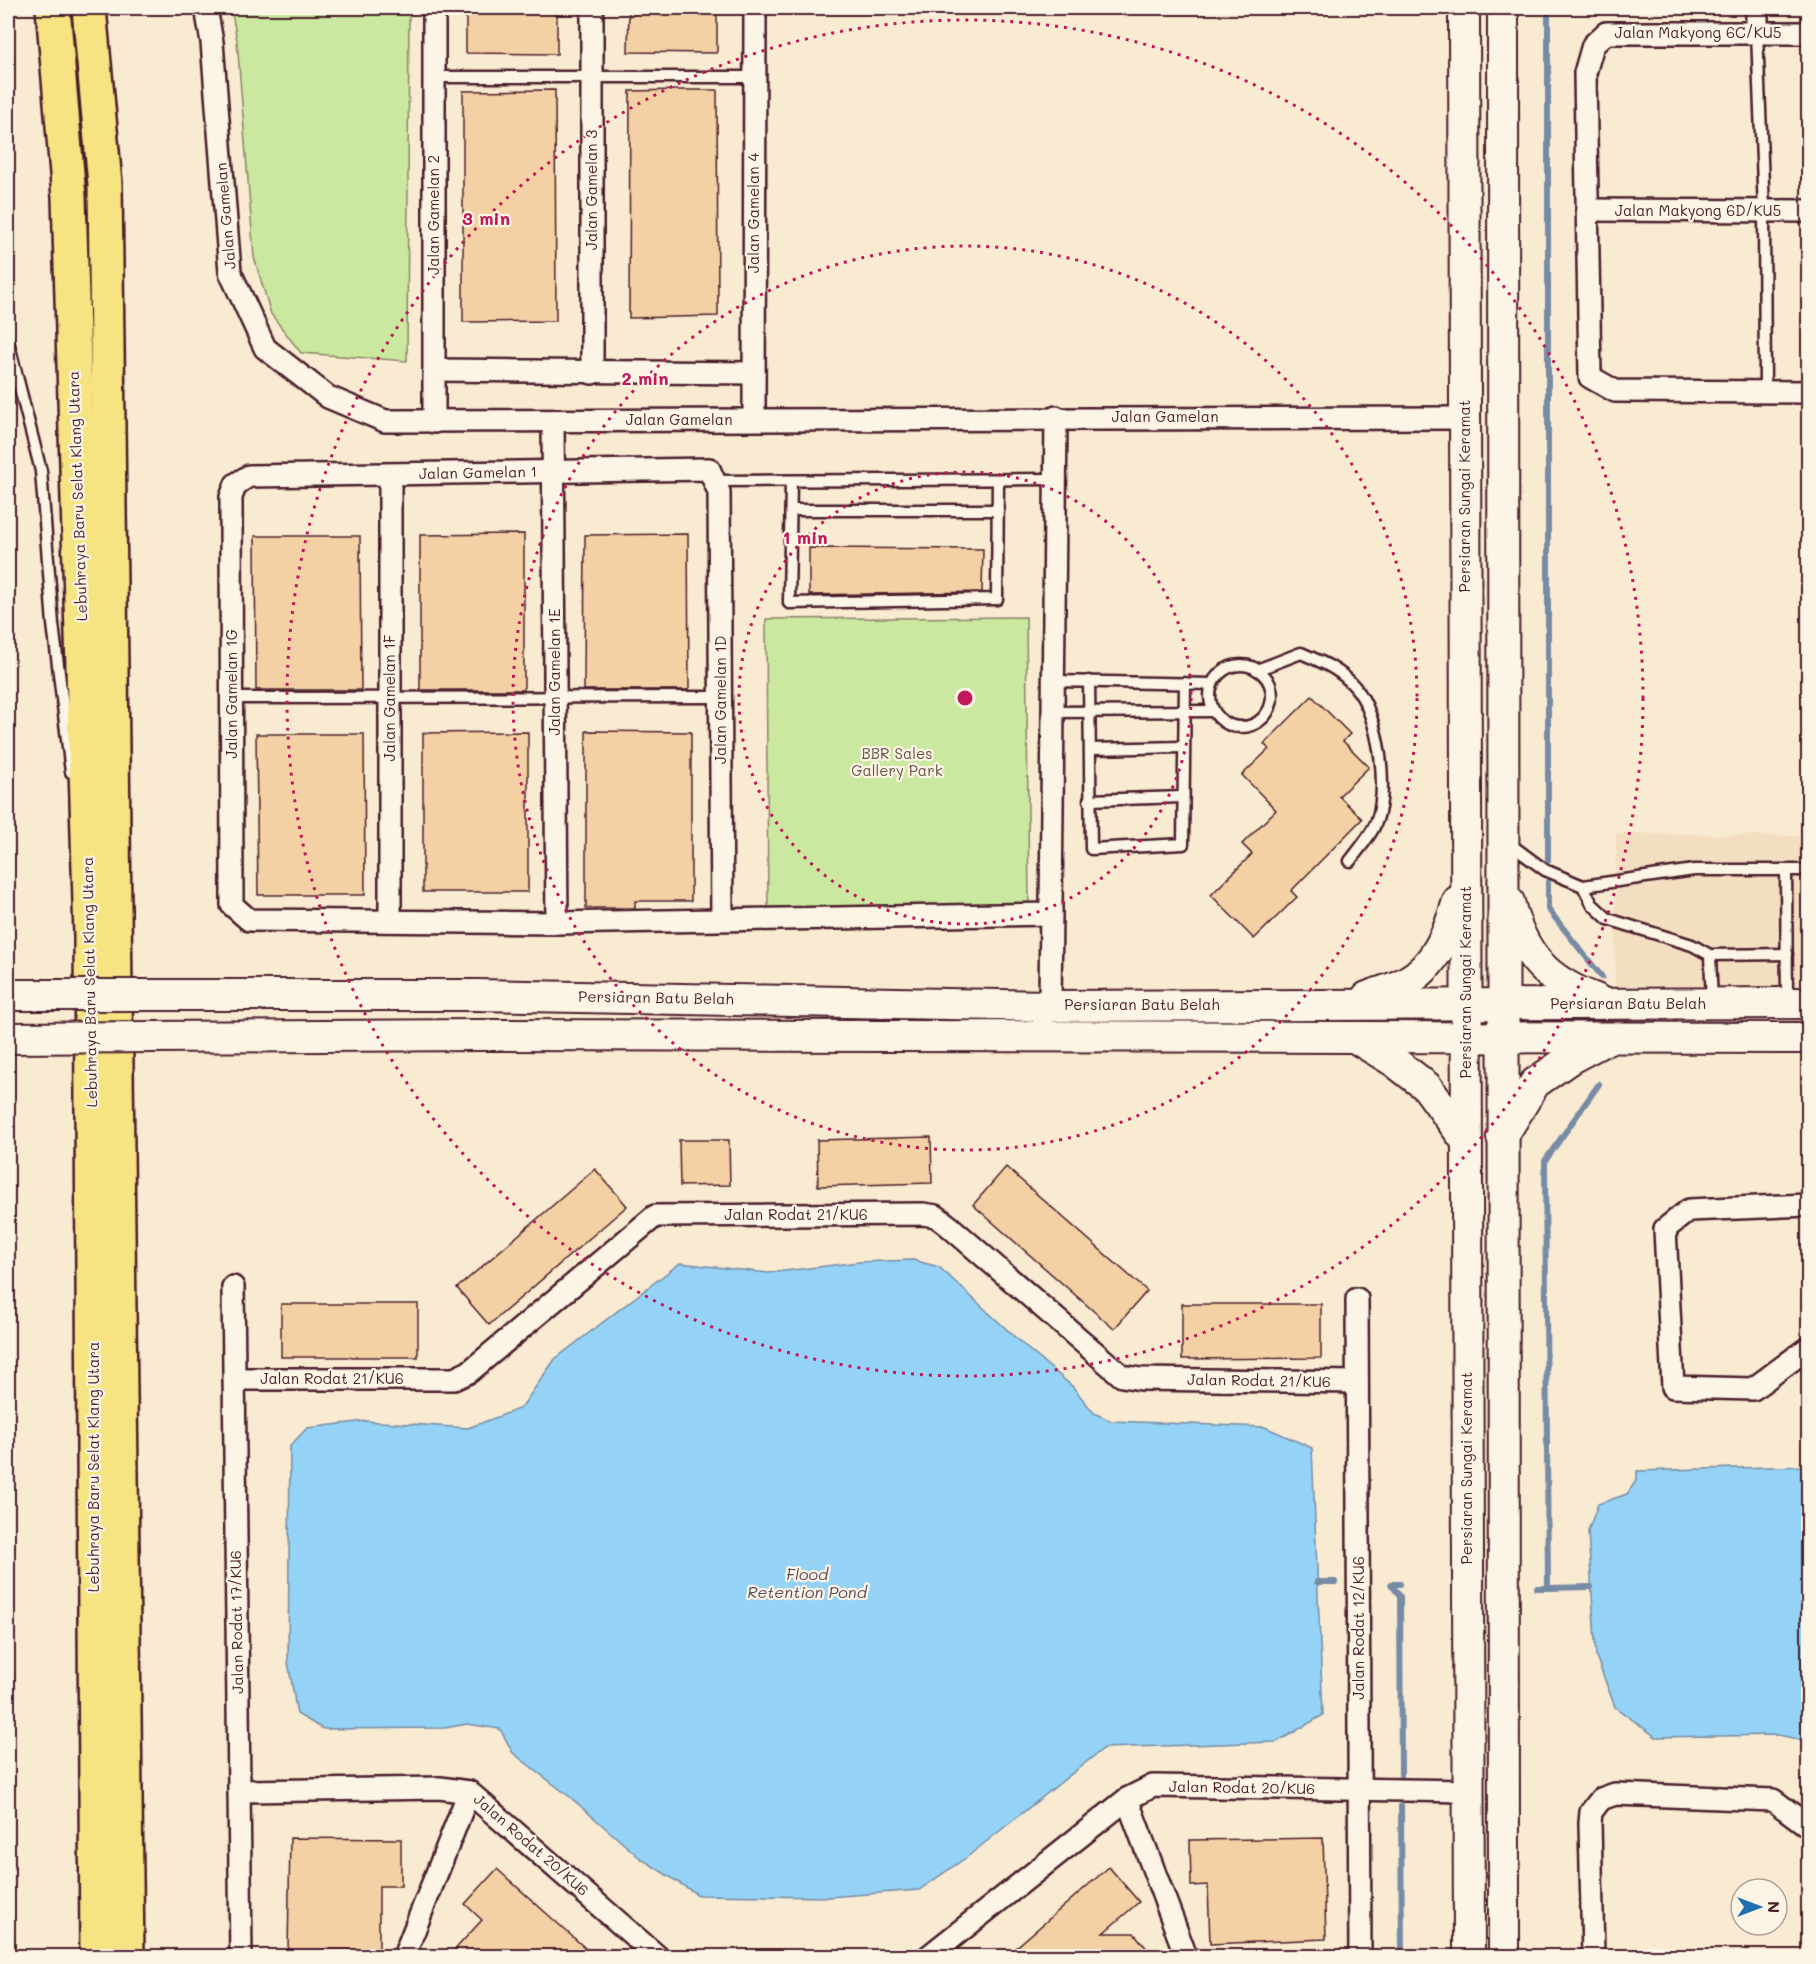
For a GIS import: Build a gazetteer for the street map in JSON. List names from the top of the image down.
{
  "streets": {
    "highway": ["Lebuhraya Baru Selat Klang Utara"],
    "street": [
      "Jalan Makyong 6C/KU5",
      "Jalan Gamelan 3",
      "Jalan Makyong 6D/KU5",
      "Jalan Gamelan 4",
      "Jalan Gamelan 2",
      "Jalan Gamelan",
      "Jalan Gamelan 1",
      "Persiaran Sungai Keramat",
      "Jalan Gamelan 1E",
      "Jalan Gamelan 1G",
      "Jalan Gamelan 1F",
      "Jalan Gamelan 1D",
      "Persiaran Batu Belah",
      "Jalan Rodat 21/KU6",
      "Jalan Rodat 17/KU6",
      "Jalan Rodat 12/KU6",
      "Jalan Rodat 20/KU6"
    ]
  },
  "crossings": [
    ["Jalan Makyong 6C/KU5", "Jalan Makyong 6D/KU5"],
    ["Jalan Gamelan 4", "Jalan Gamelan"],
    ["Jalan Gamelan 2", "Jalan Gamelan"],
    ["Jalan Gamelan", "Persiaran Sungai Keramat"],
    ["Jalan Gamelan", "Jalan Gamelan 1E"],
    ["Jalan Gamelan 1", "Jalan Gamelan 1E"],
    ["Jalan Gamelan 1", "Jalan Gamelan 1G"],
    ["Jalan Gamelan 1", "Jalan Gamelan 1F"],
    ["Jalan Gamelan 1", "Jalan Gamelan 1D"],
    ["Persiaran Sungai Keramat", "Persiaran Batu Belah"],
    ["Persiaran Sungai Keramat", "Jalan Rodat 20/KU6"],
    ["Jalan Gamelan 1G", "Jalan Gamelan 1F"],
    ["Jalan Rodat 21/KU6", "Jalan Rodat 17/KU6"],
    ["Jalan Rodat 21/KU6", "Jalan Rodat 12/KU6"],
    ["Jalan Rodat 17/KU6", "Jalan Rodat 20/KU6"],
    ["Jalan Rodat 12/KU6", "Jalan Rodat 20/KU6"]
  ],
  "water": ["Flood Retention Pond"],
  "parks": ["BBR Sales Gallery Park"],
  "north": "right",
  "rings": ["3 min", "2 min", "1 min"]
}
